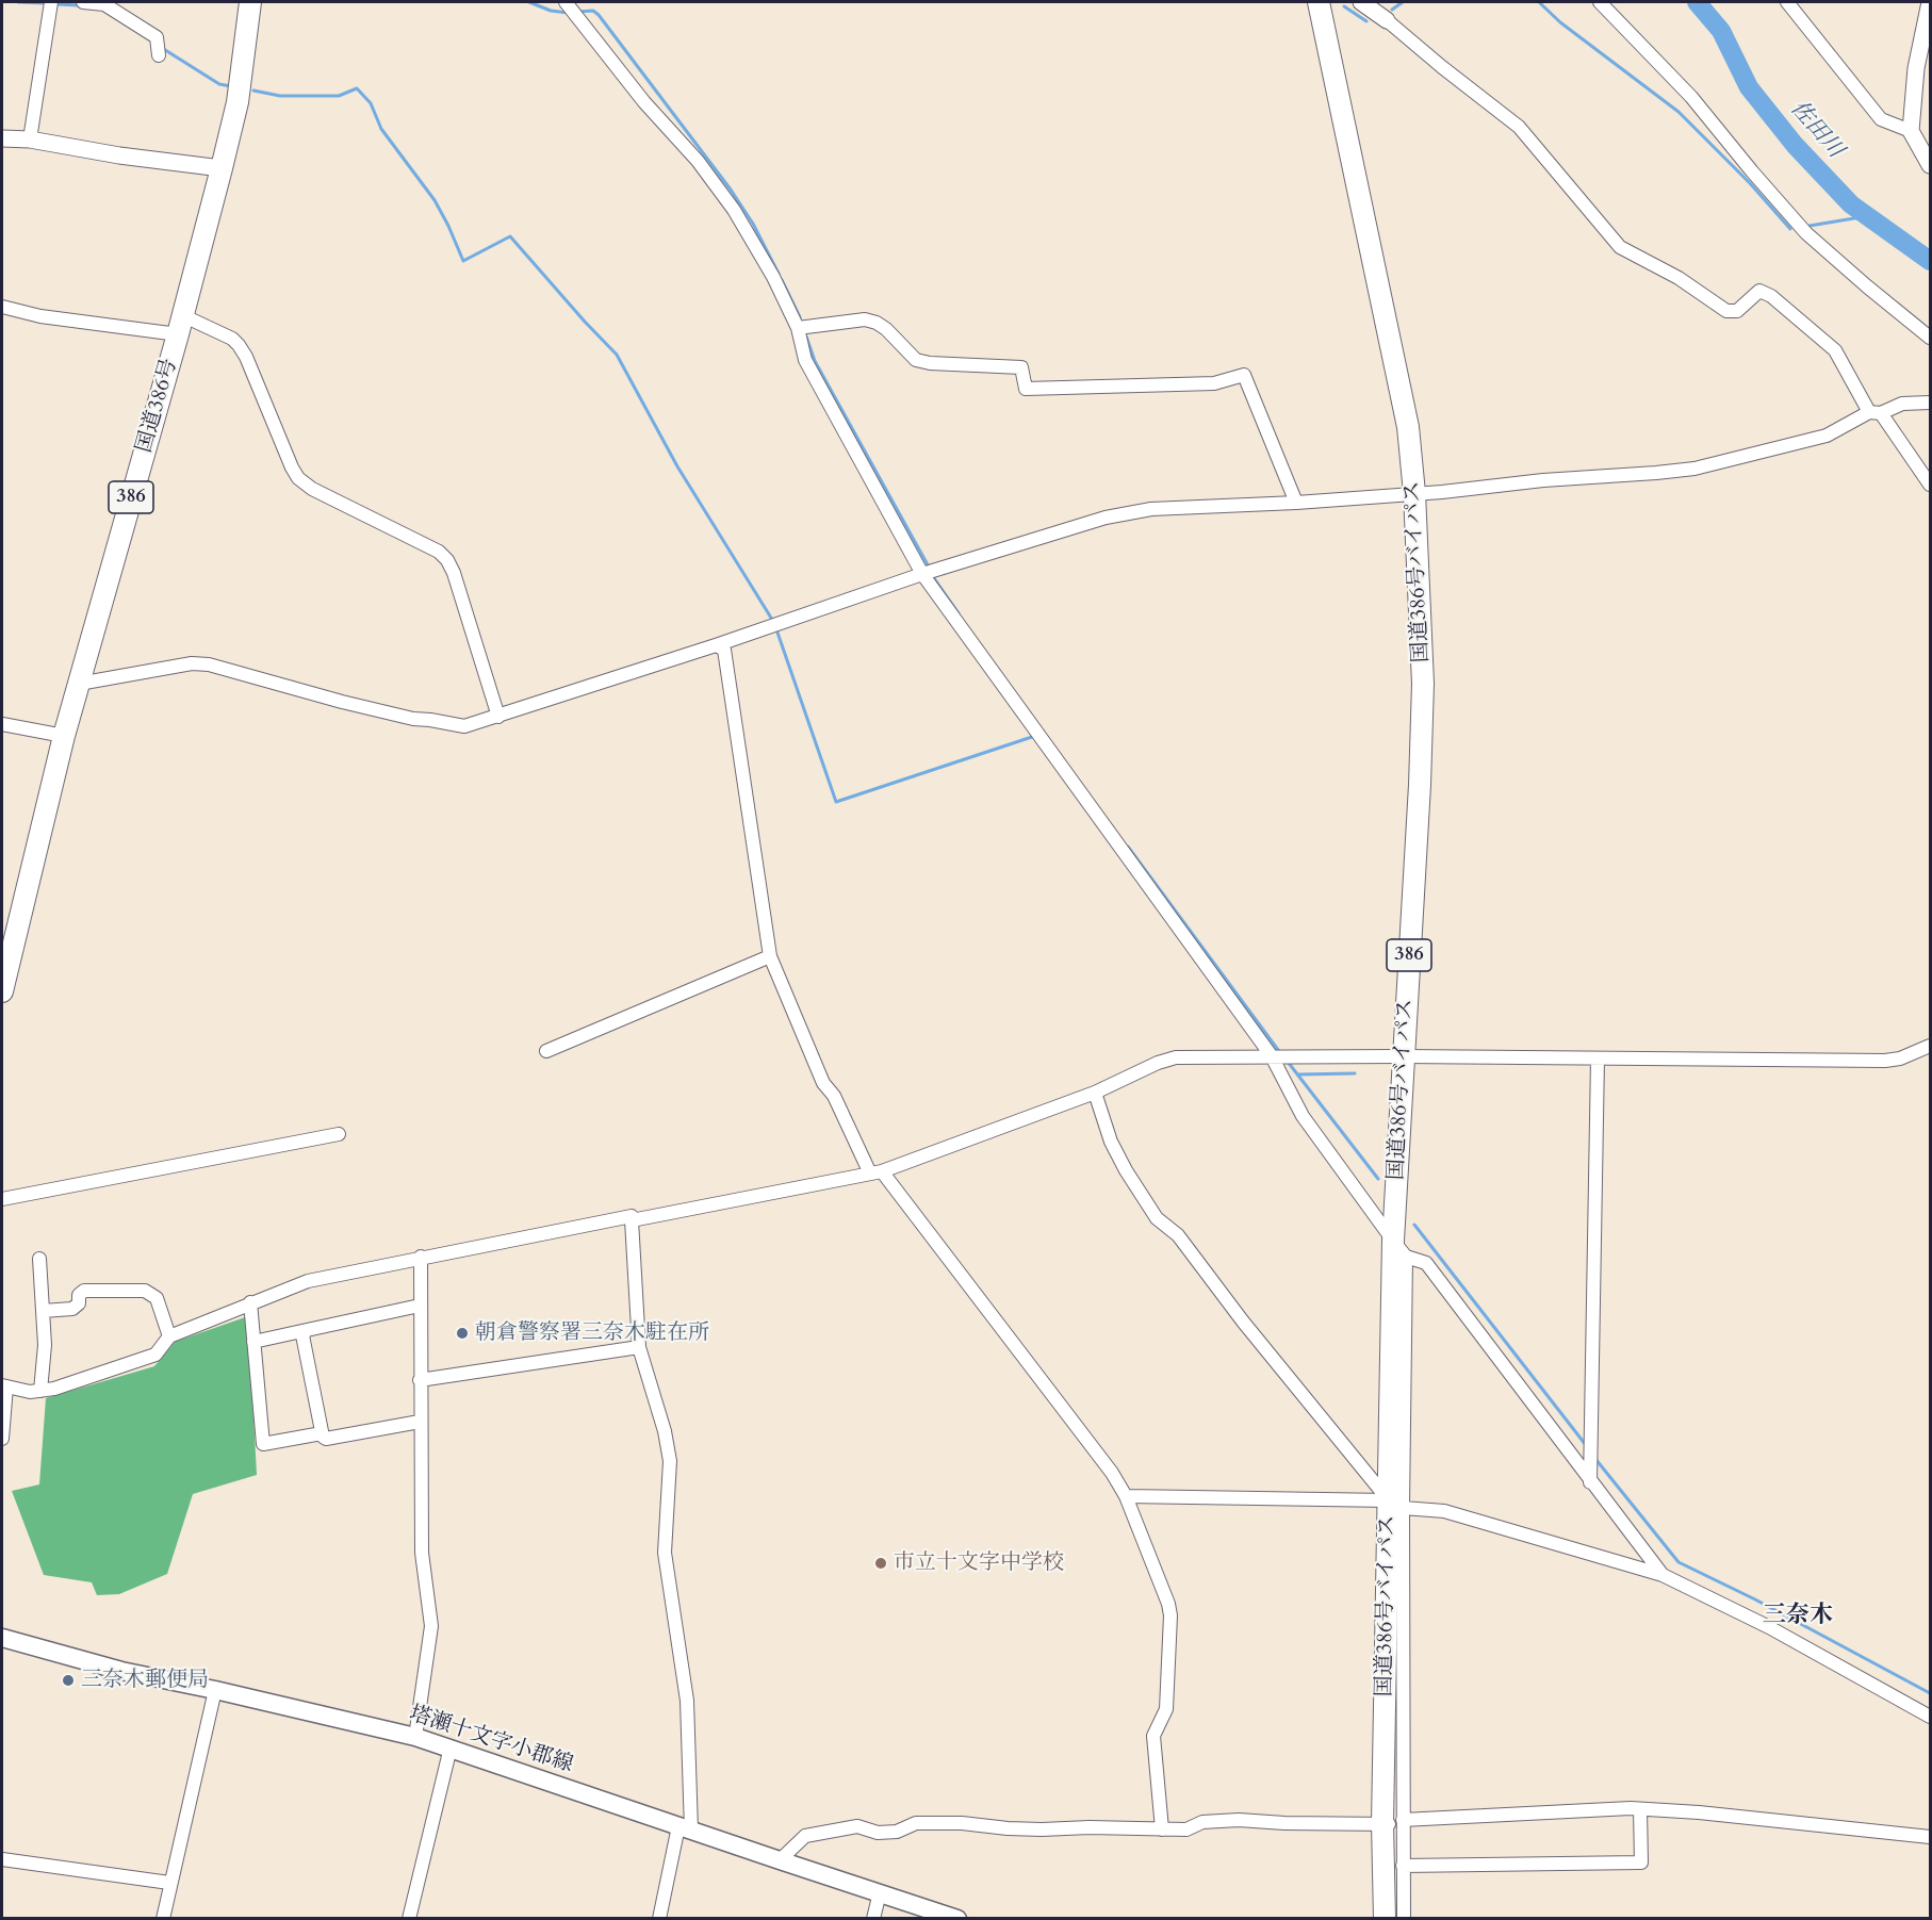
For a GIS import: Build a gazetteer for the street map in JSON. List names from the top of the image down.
{
  "streets": {
    "highway": ["国道386号", "386", "国道386号バイパス"],
    "main road": ["塔瀬十文字小郡線"]
  },
  "districts": ["三奈木"],
  "water": ["佐田川"],
  "places": ["朝倉警察署三奈木駐在所", "市立十文字中学校", "三奈木郵便局"]
}
